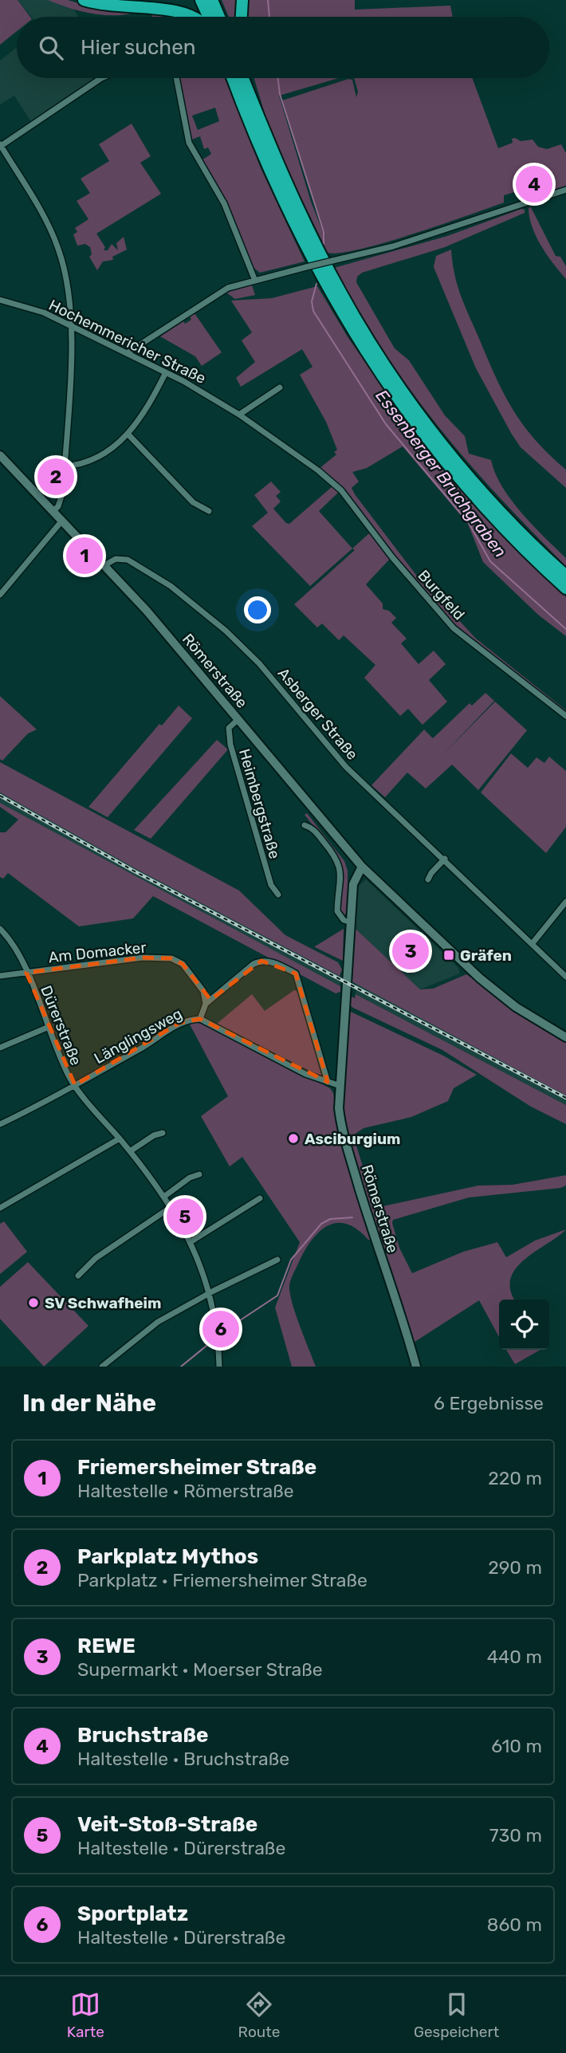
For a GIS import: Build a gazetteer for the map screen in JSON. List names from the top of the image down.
{
  "streets": {
    "street": [
      "Hochemmericher Straße",
      "Burgfeld",
      "Römerstraße",
      "Asberger Straße",
      "Heimbergstraße",
      "Am Domacker",
      "Dürerstraße",
      "Länglingsweg"
    ]
  },
  "crossings": [
    ["Hochemmericher Straße", "Burgfeld"],
    ["Römerstraße", "Asberger Straße"],
    ["Römerstraße", "Heimbergstraße"],
    ["Römerstraße", "Länglingsweg"],
    ["Am Domacker", "Dürerstraße"],
    ["Am Domacker", "Länglingsweg"],
    ["Dürerstraße", "Länglingsweg"]
  ],
  "water": ["Essenberger Bruchgraben"],
  "places": {
    "transit": ["Gräfen"],
    "other": ["Asciburgium", "SV Schwafheim"]
  },
  "page": {
    "search": "Hier suchen",
    "pins": [
      "4",
      "2",
      "1",
      "3",
      "5",
      "6"
    ],
    "heading": ["In der Nähe", "6 Ergebnisse"],
    "list": [
      {
        "mark": "1",
        "name": "Friemersheimer Straße",
        "note": "Haltestelle · Römerstraße",
        "value": "220 m"
      },
      {
        "mark": "2",
        "name": "Parkplatz Mythos",
        "note": "Parkplatz · Friemersheimer Straße",
        "value": "290 m"
      },
      {
        "mark": "3",
        "name": "REWE",
        "note": "Supermarkt · Moerser Straße",
        "value": "440 m"
      },
      {
        "mark": "4",
        "name": "Bruchstraße",
        "note": "Haltestelle · Bruchstraße",
        "value": "610 m"
      },
      {
        "mark": "5",
        "name": "Veit-Stoß-Straße",
        "note": "Haltestelle · Dürerstraße",
        "value": "730 m"
      },
      {
        "mark": "6",
        "name": "Sportplatz",
        "note": "Haltestelle · Dürerstraße",
        "value": "860 m"
      }
    ],
    "nav": ["Karte", "Route", "Gespeichert"]
  }
}
